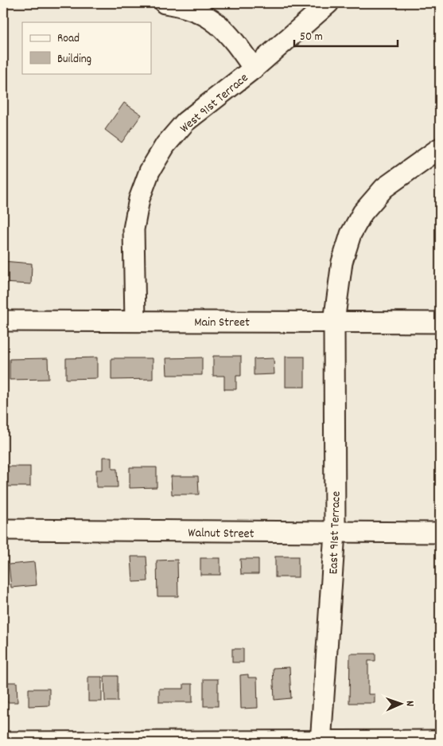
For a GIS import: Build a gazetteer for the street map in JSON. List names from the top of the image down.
{
  "streets": {
    "street": [
      "West 91st Terrace",
      "Main Street",
      "Walnut Street",
      "East 91st Terrace"
    ]
  },
  "crossings": [
    ["West 91st Terrace", "Main Street"],
    ["Main Street", "East 91st Terrace"],
    ["Walnut Street", "East 91st Terrace"]
  ],
  "legend": ["Road", "Building"],
  "scale_bar": "50 m",
  "north": "right"
}
